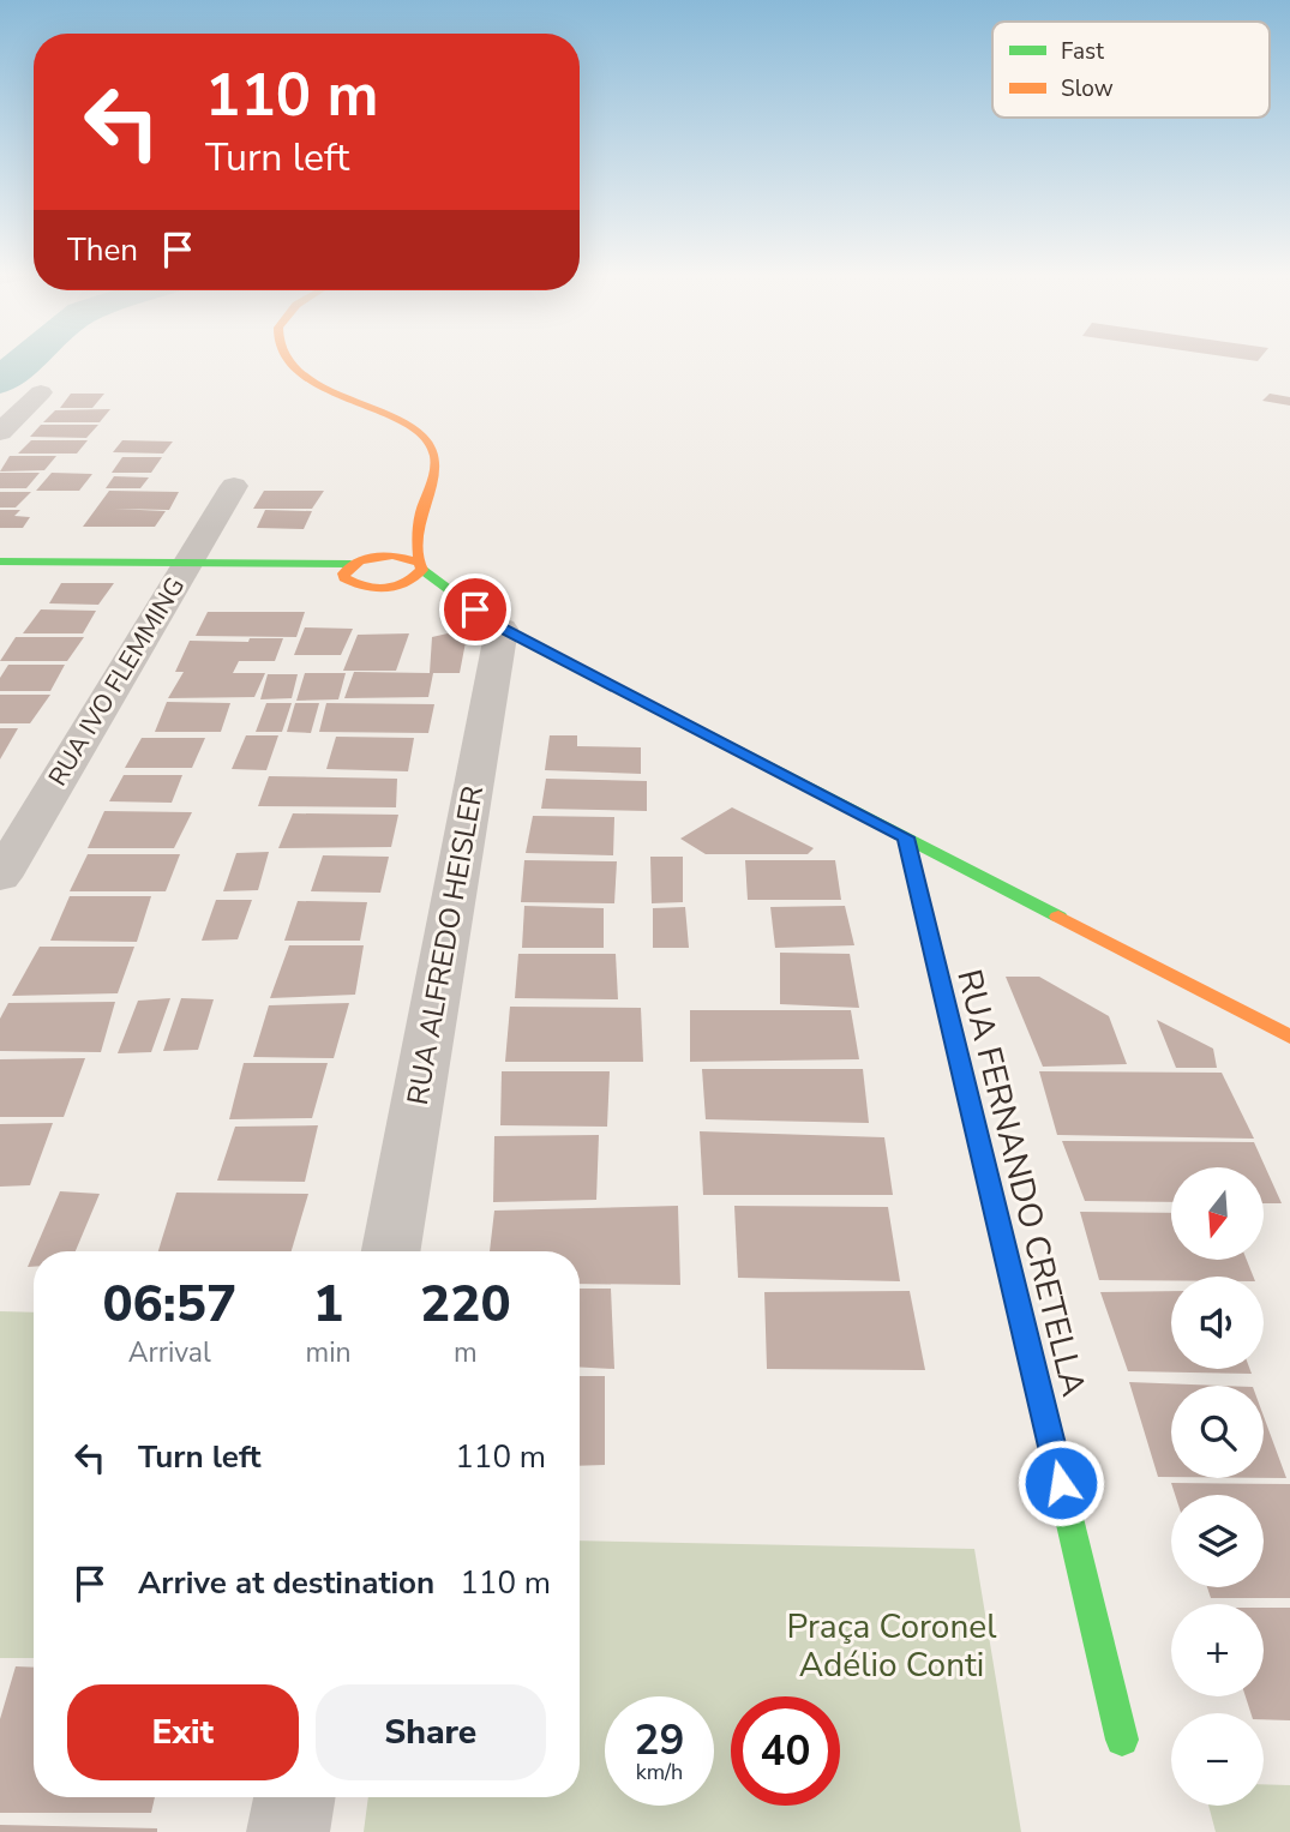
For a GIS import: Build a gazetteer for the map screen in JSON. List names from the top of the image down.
{
  "streets": {
    "street": ["RUA IVO FLEMMING", "RUA ALFREDO HEISLER", "RUA FERNANDO CRETELLA"]
  },
  "parks": ["Praça Coronel Adélio Conti"],
  "legend": ["Fast", "Slow"],
  "north": "bottom",
  "page": {
    "turn": ["110 m", "Turn left"],
    "then": "Then",
    "map_buttons": ["+", "−"],
    "eta": [
      "06:57",
      "Arrival",
      "1",
      "min",
      "220",
      "m"
    ],
    "list": [
      {
        "name": "Turn left",
        "value": "110 m"
      },
      {
        "name": "Arrive at destination",
        "value": "110 m"
      }
    ],
    "buttons": ["Exit", "Share"],
    "speed": "29 km/h",
    "limit": "40"
  }
}
